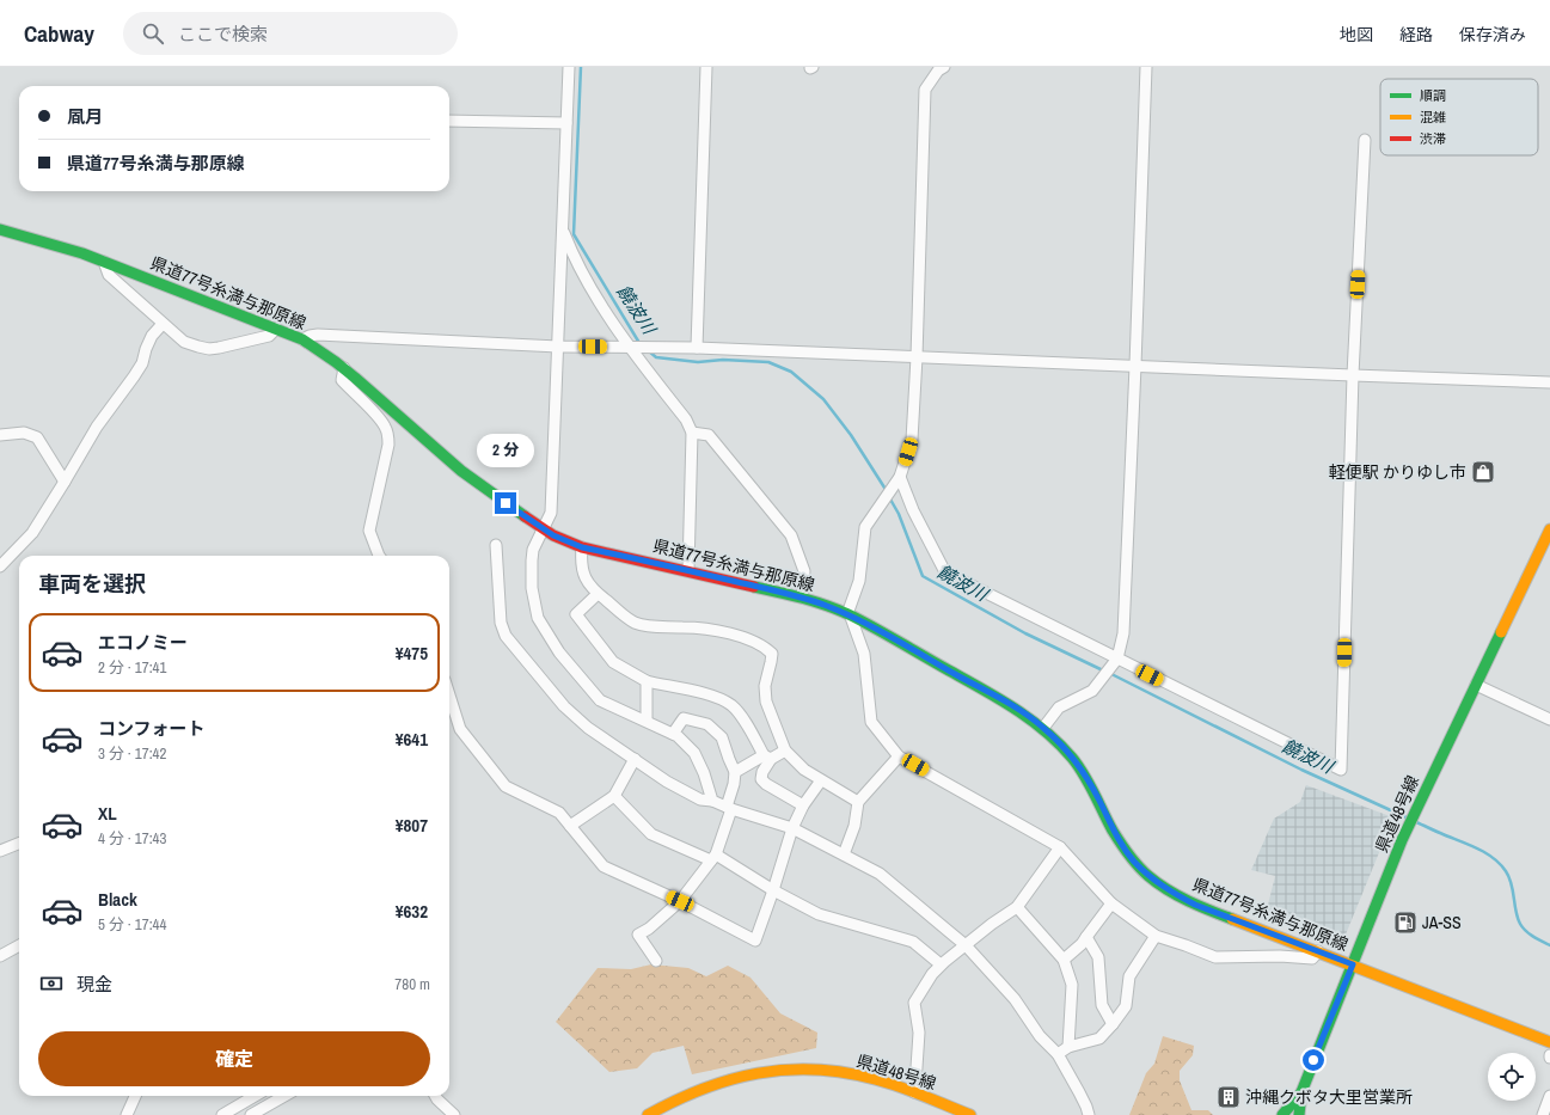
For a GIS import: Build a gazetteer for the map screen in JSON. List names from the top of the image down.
{
  "streets": {
    "main road": ["県道77号糸満与那原線", "県道48号線"]
  },
  "crossings": [
    ["県道77号糸満与那原線", "県道48号線"]
  ],
  "water": ["饒波川"],
  "places": {
    "shop": ["軽便駅 かりゆし市"],
    "fuel station": ["JA-SS"],
    "building": ["沖縄クボタ大里営業所"]
  },
  "legend": ["順調", "混雑", "渋滞"],
  "page": {
    "header": "Cabway",
    "search": "ここで検索",
    "nav": ["地図", "経路", "保存済み"],
    "banner": ["凮月", "県道77号糸満与那原線"],
    "bubble": "2 分",
    "heading": "車両を選択",
    "list": [
      {
        "name": "エコノミー",
        "note": "2 分 · 17:41",
        "value": "¥475"
      },
      {
        "name": "コンフォート",
        "note": "3 分 · 17:42",
        "value": "¥641"
      },
      {
        "name": "XL",
        "note": "4 分 · 17:43",
        "value": "¥807"
      },
      {
        "name": "Black",
        "note": "5 分 · 17:44",
        "value": "¥632"
      }
    ],
    "pay": ["現金", "780 m"],
    "buttons": "確定"
  }
}
